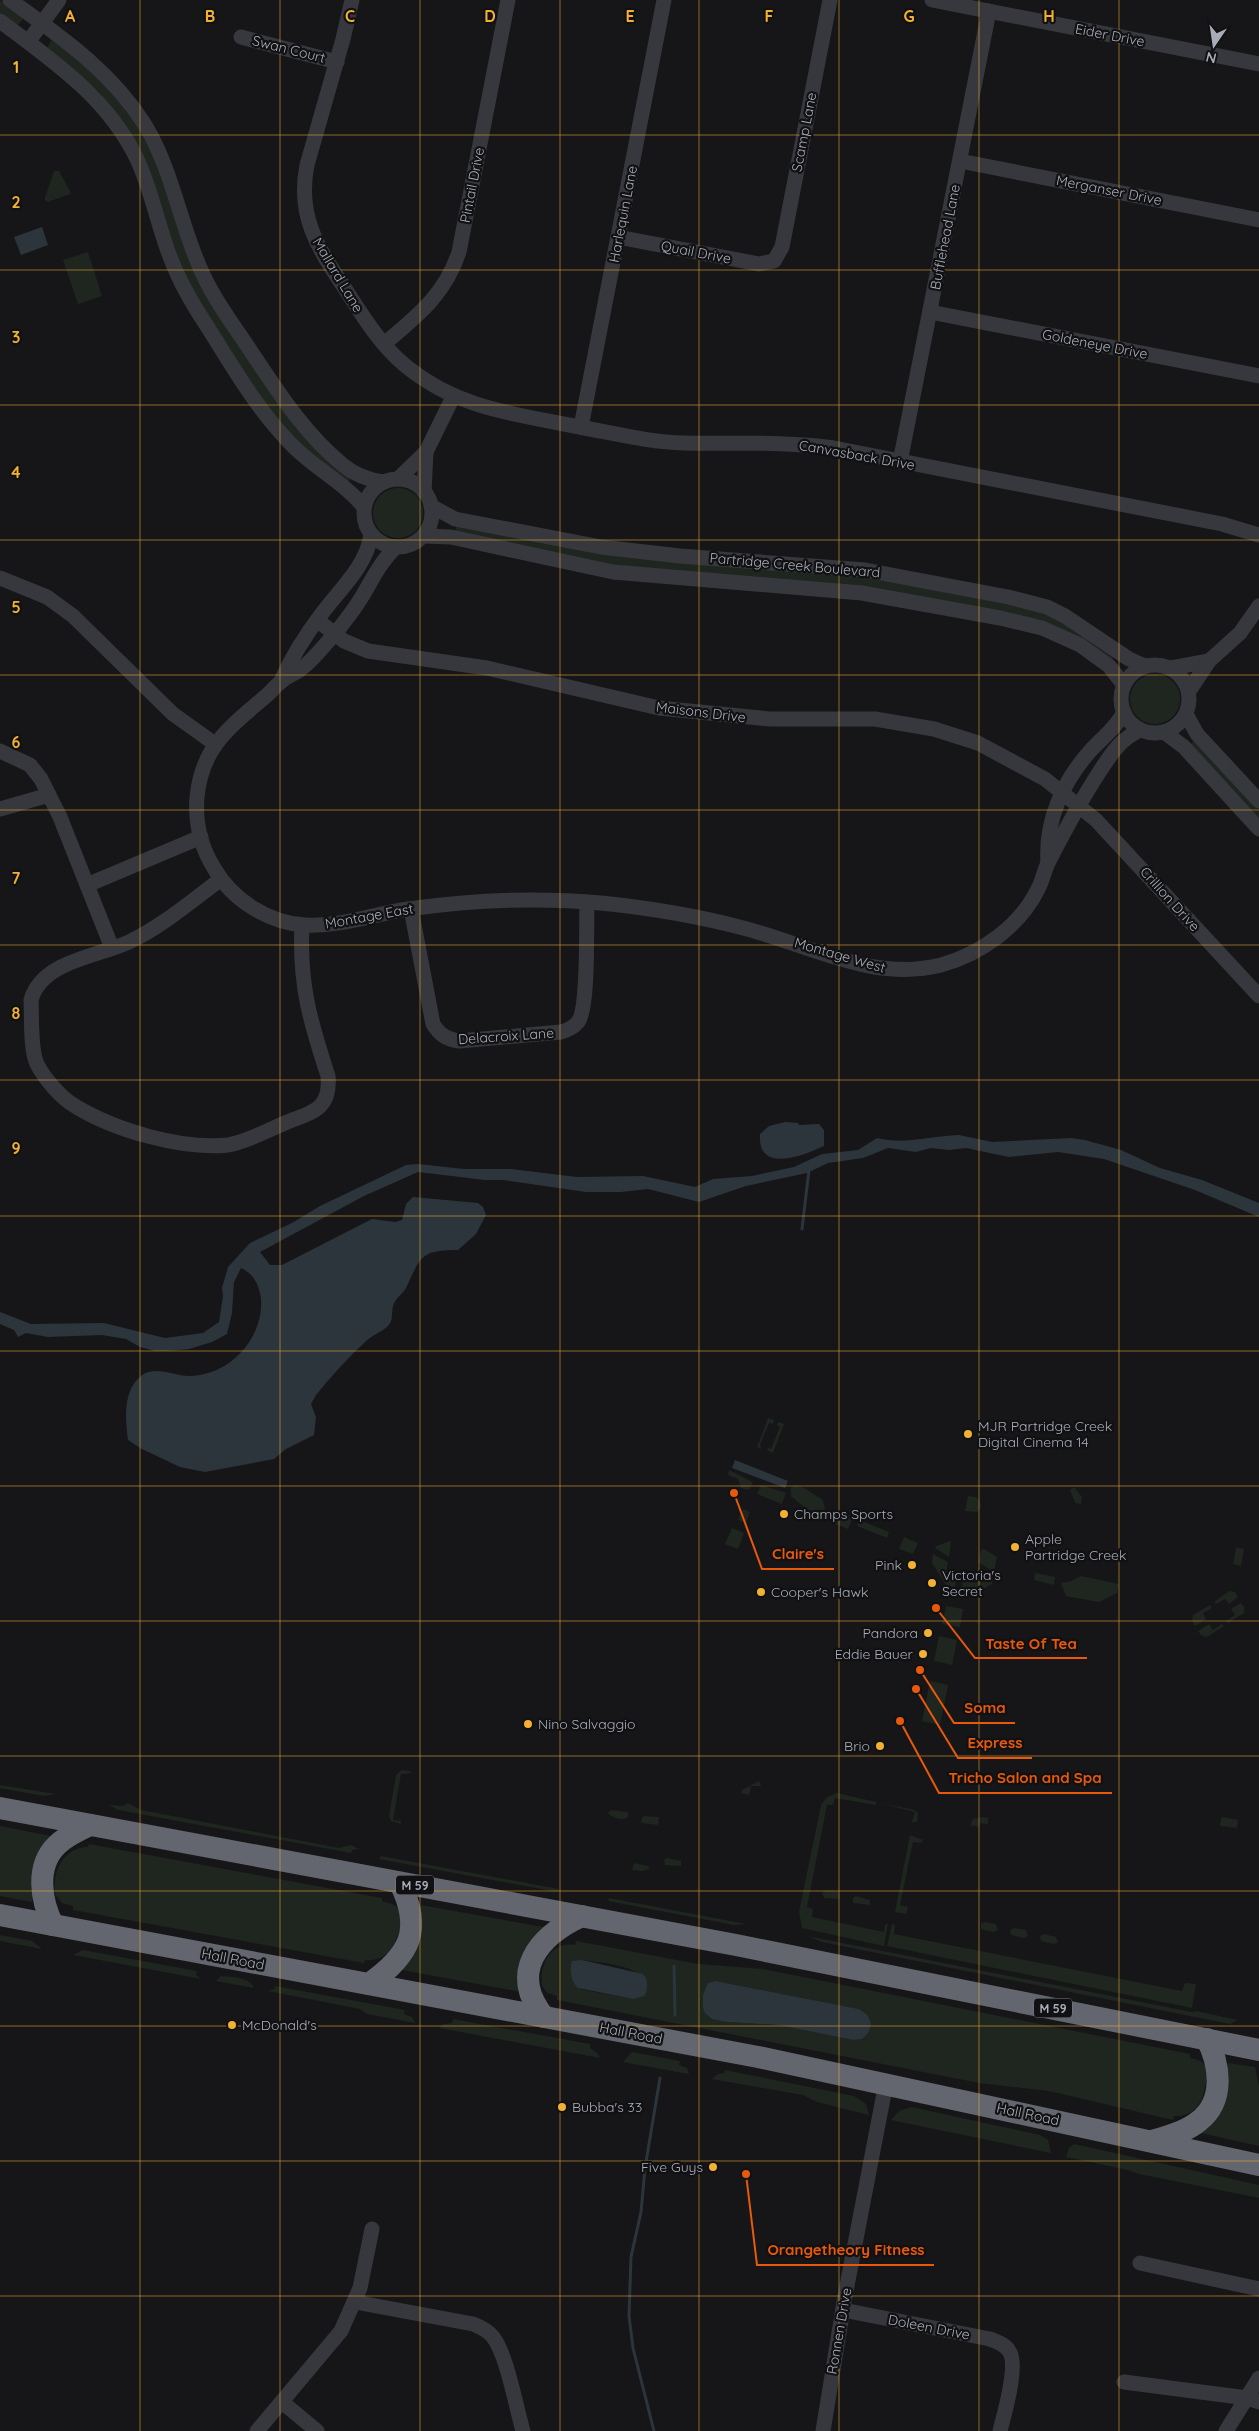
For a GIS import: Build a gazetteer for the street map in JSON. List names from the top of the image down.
{
  "streets": {
    "highway": ["M 59", "Hall Road"],
    "street": [
      "Eider Drive",
      "Swan Court",
      "Scamp Lane",
      "Pintail Drive",
      "Merganser Drive",
      "Harlequin Lane",
      "Bufflehead Lane",
      "Quail Drive",
      "Mallard Lane",
      "Goldeneye Drive",
      "Canvasback Drive",
      "Partridge Creek Boulevard",
      "Maisons Drive",
      "Crillion Drive",
      "Montage East",
      "Montage West",
      "Delacroix Lane",
      "Doleen Drive",
      "Ronnen Drive"
    ]
  },
  "crossings": [
    ["Eider Drive", "Bufflehead Lane"],
    ["Swan Court", "Mallard Lane"],
    ["Scamp Lane", "Quail Drive"],
    ["Pintail Drive", "Mallard Lane"],
    ["Merganser Drive", "Bufflehead Lane"],
    ["Harlequin Lane", "Quail Drive"],
    ["Harlequin Lane", "Canvasback Drive"],
    ["Bufflehead Lane", "Goldeneye Drive"],
    ["Bufflehead Lane", "Canvasback Drive"],
    ["Mallard Lane", "Canvasback Drive"],
    ["Partridge Creek Boulevard", "Montage East"],
    ["Partridge Creek Boulevard", "Montage West"],
    ["Maisons Drive", "Crillion Drive"],
    ["Maisons Drive", "Montage East"],
    ["Maisons Drive", "Montage West"],
    ["Crillion Drive", "Montage West"],
    ["Montage East", "Montage West"],
    ["Montage East", "Delacroix Lane"],
    ["Montage West", "Delacroix Lane"],
    ["Hall Road", "Ronnen Drive"],
    ["Doleen Drive", "Ronnen Drive"]
  ],
  "places": [
    "MJR Partridge Creek Digital Cinema 14",
    "Claire's",
    "Champs Sports",
    "Apple Partridge Creek",
    "Pink",
    "Victoria's Secret",
    "Cooper's Hawk",
    "Taste Of Tea",
    "Pandora",
    "Eddie Bauer",
    "Soma",
    "Express",
    "Tricho Salon and Spa",
    "Nino Salvaggio",
    "Brio",
    "McDonald's",
    "Bubba's 33",
    "Five Guys",
    "Orangetheory Fitness"
  ],
  "north": "bottom",
  "grid": {
    "columns": [
      "A",
      "B",
      "C",
      "D",
      "E",
      "F",
      "G",
      "H"
    ],
    "rows": [
      "1",
      "2",
      "3",
      "4",
      "5",
      "6",
      "7",
      "8",
      "9"
    ]
  }
}
